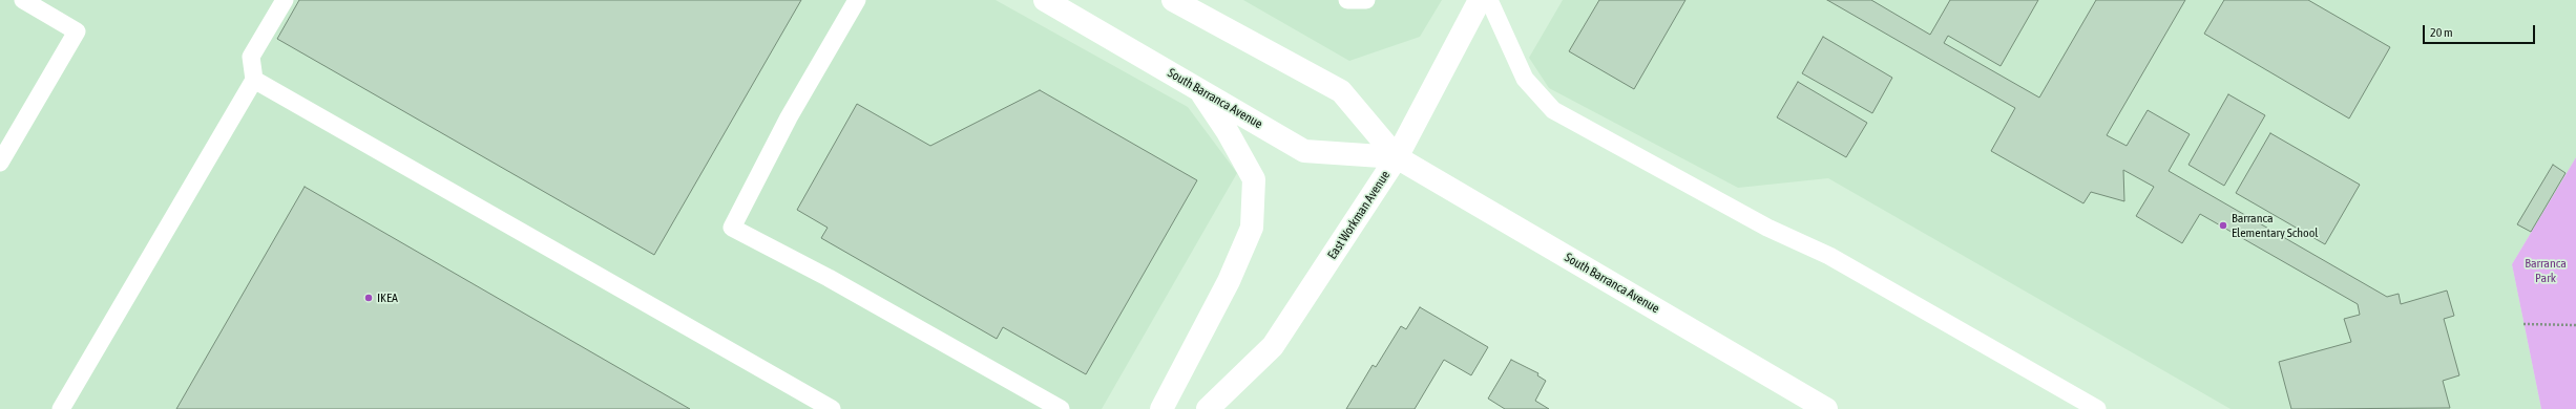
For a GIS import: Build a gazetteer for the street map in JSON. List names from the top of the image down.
{
  "streets": {
    "main road": ["South Barranca Avenue", "East Workman Avenue"]
  },
  "crossings": [
    ["South Barranca Avenue", "East Workman Avenue"]
  ],
  "parks": ["Barranca Park"],
  "places": ["Barranca Elementary School", "IKEA"],
  "scale_bar": "20 m"
}
